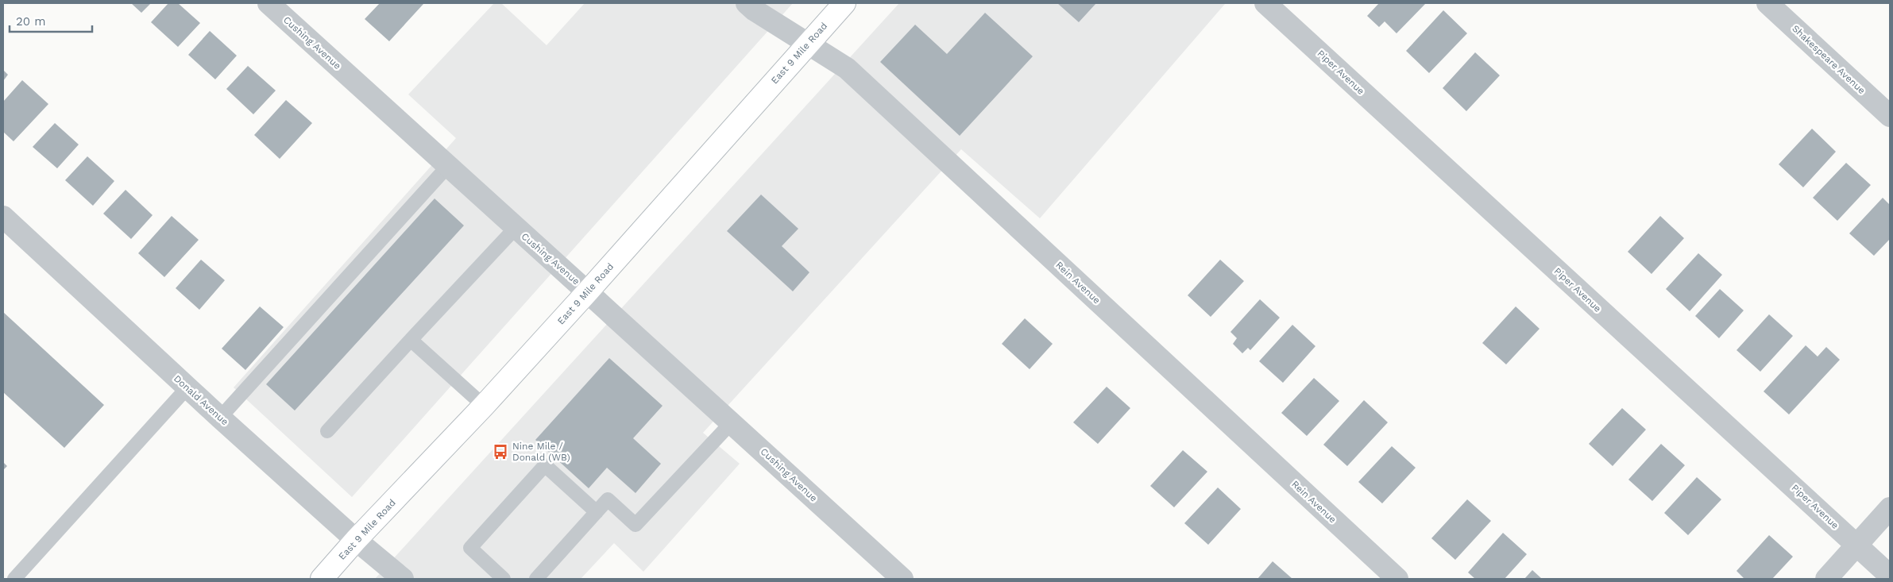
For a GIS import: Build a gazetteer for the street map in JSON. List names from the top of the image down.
{
  "streets": {
    "main road": ["East 9 Mile Road"],
    "street": [
      "Cushing Avenue",
      "Shakespeare Avenue",
      "Piper Avenue",
      "Rein Avenue",
      "Donald Avenue"
    ]
  },
  "crossings": [
    ["Cushing Avenue", "East 9 Mile Road"],
    ["East 9 Mile Road", "Rein Avenue"],
    ["East 9 Mile Road", "Donald Avenue"]
  ],
  "places": {
    "bus stop": ["Nine Mile / Donald (WB)"]
  },
  "scale_bar": "20 m"
}
